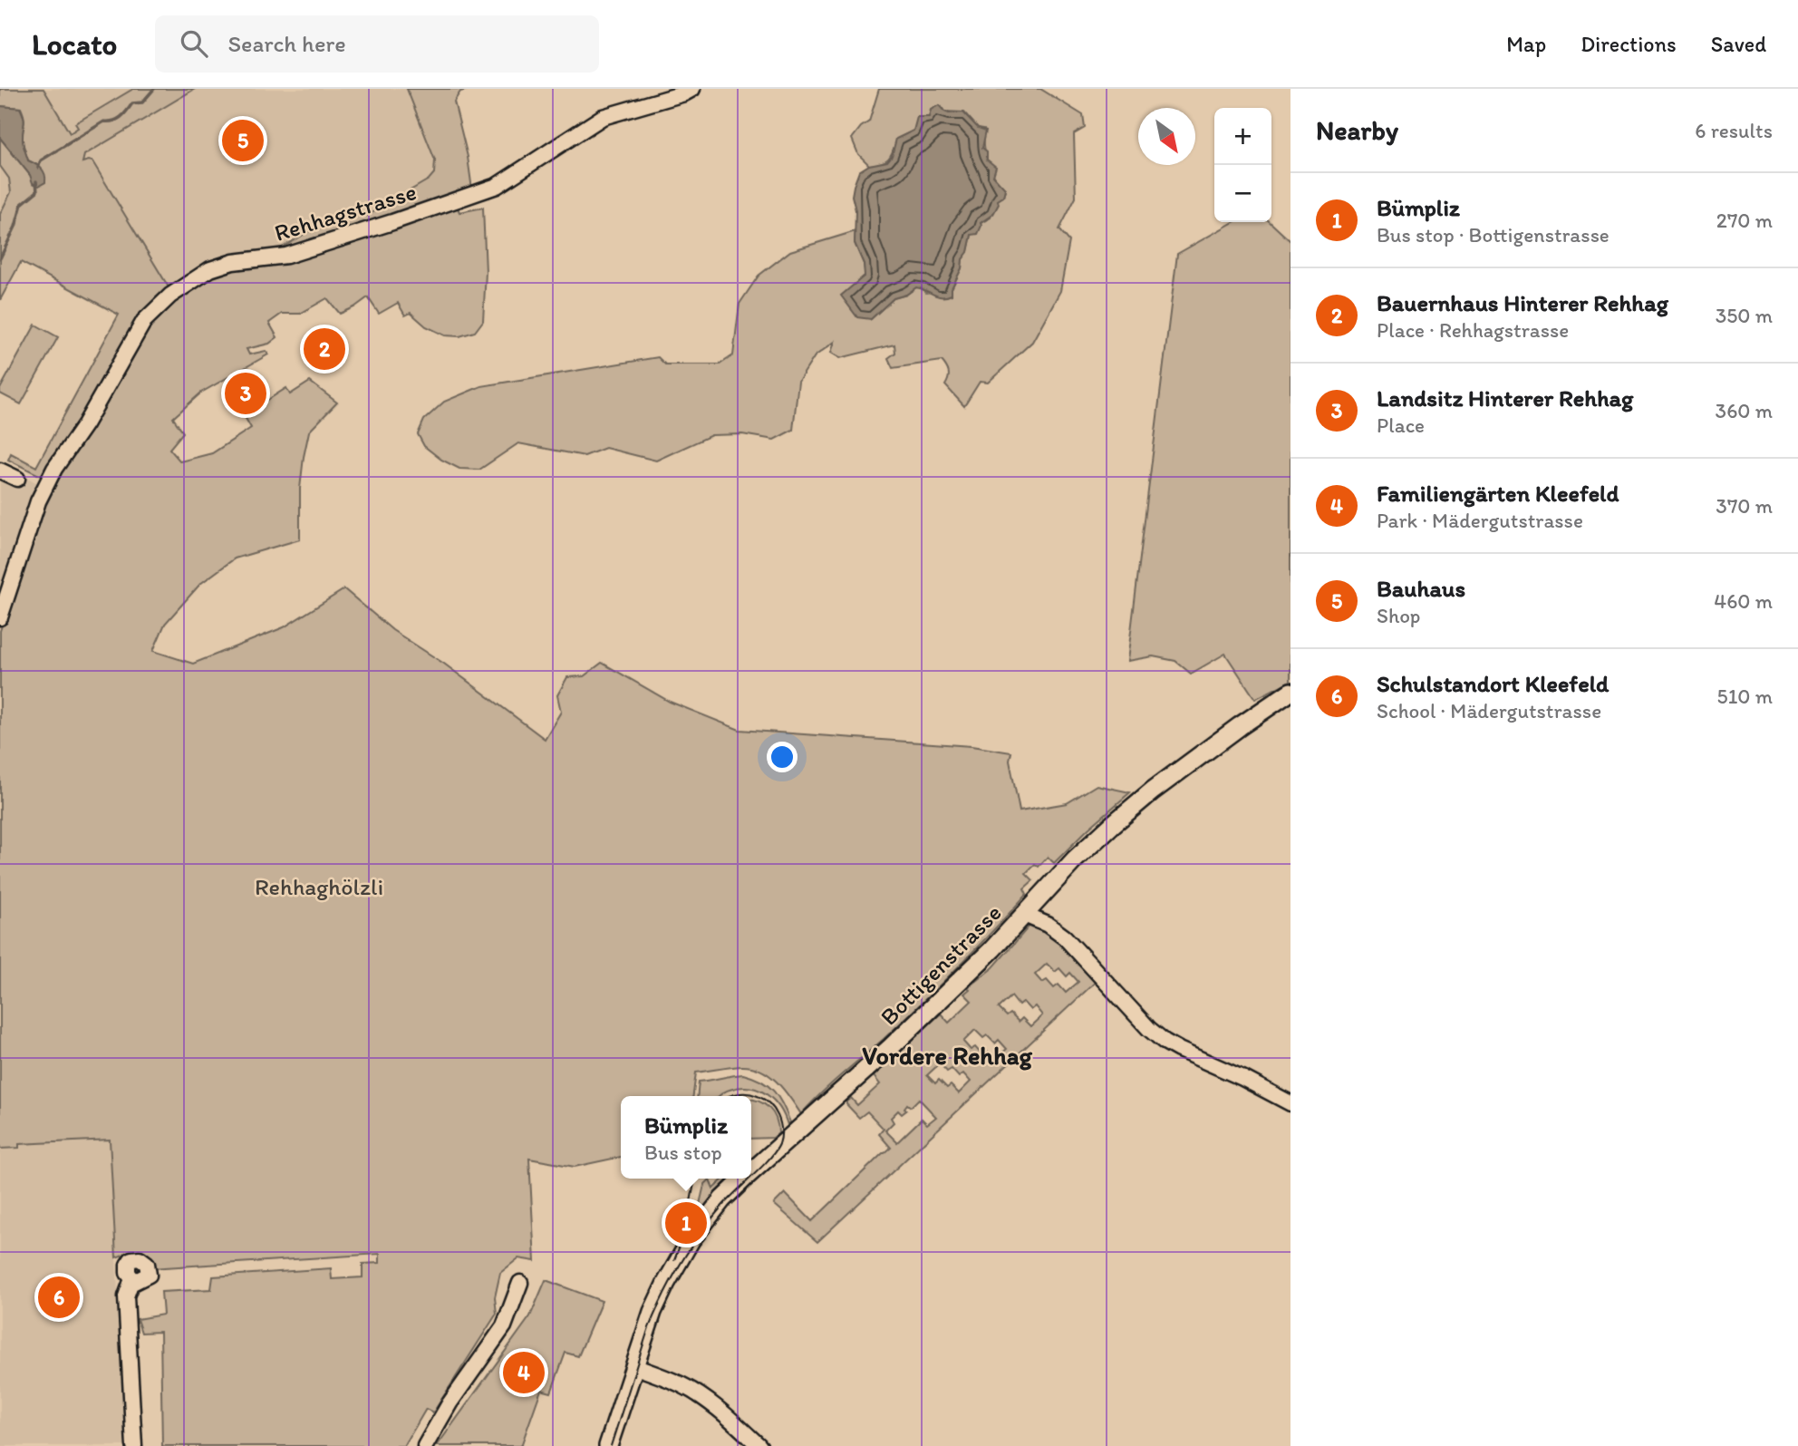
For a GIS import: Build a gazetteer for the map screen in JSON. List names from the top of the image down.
{
  "streets": {
    "street": ["Rehhagstrasse", "Bottigenstrasse"]
  },
  "districts": ["Vordere Rehhag"],
  "parks": ["Rehhaghölzli"],
  "north": "bottom right",
  "page": {
    "header": "Locato",
    "search": "Search here",
    "nav": ["Map", "Directions", "Saved"],
    "heading": ["Nearby", "6 results"],
    "map_buttons": ["+", "−"],
    "pins": [
      "5",
      "2",
      "3",
      "1",
      "6",
      "4"
    ],
    "list": [
      {
        "mark": "1",
        "name": "Bümpliz",
        "note": "Bus stop · Bottigenstrasse",
        "value": "270 m"
      },
      {
        "mark": "2",
        "name": "Bauernhaus Hinterer Rehhag",
        "note": "Place · Rehhagstrasse",
        "value": "350 m"
      },
      {
        "mark": "3",
        "name": "Landsitz Hinterer Rehhag",
        "note": "Place",
        "value": "360 m"
      },
      {
        "mark": "4",
        "name": "Familiengärten Kleefeld",
        "note": "Park · Mädergutstrasse",
        "value": "370 m"
      },
      {
        "mark": "5",
        "name": "Bauhaus",
        "note": "Shop",
        "value": "460 m"
      },
      {
        "mark": "6",
        "name": "Schulstandort Kleefeld",
        "note": "School · Mädergutstrasse",
        "value": "510 m"
      }
    ],
    "popup": ["Bümpliz", "Bus stop"]
  }
}
